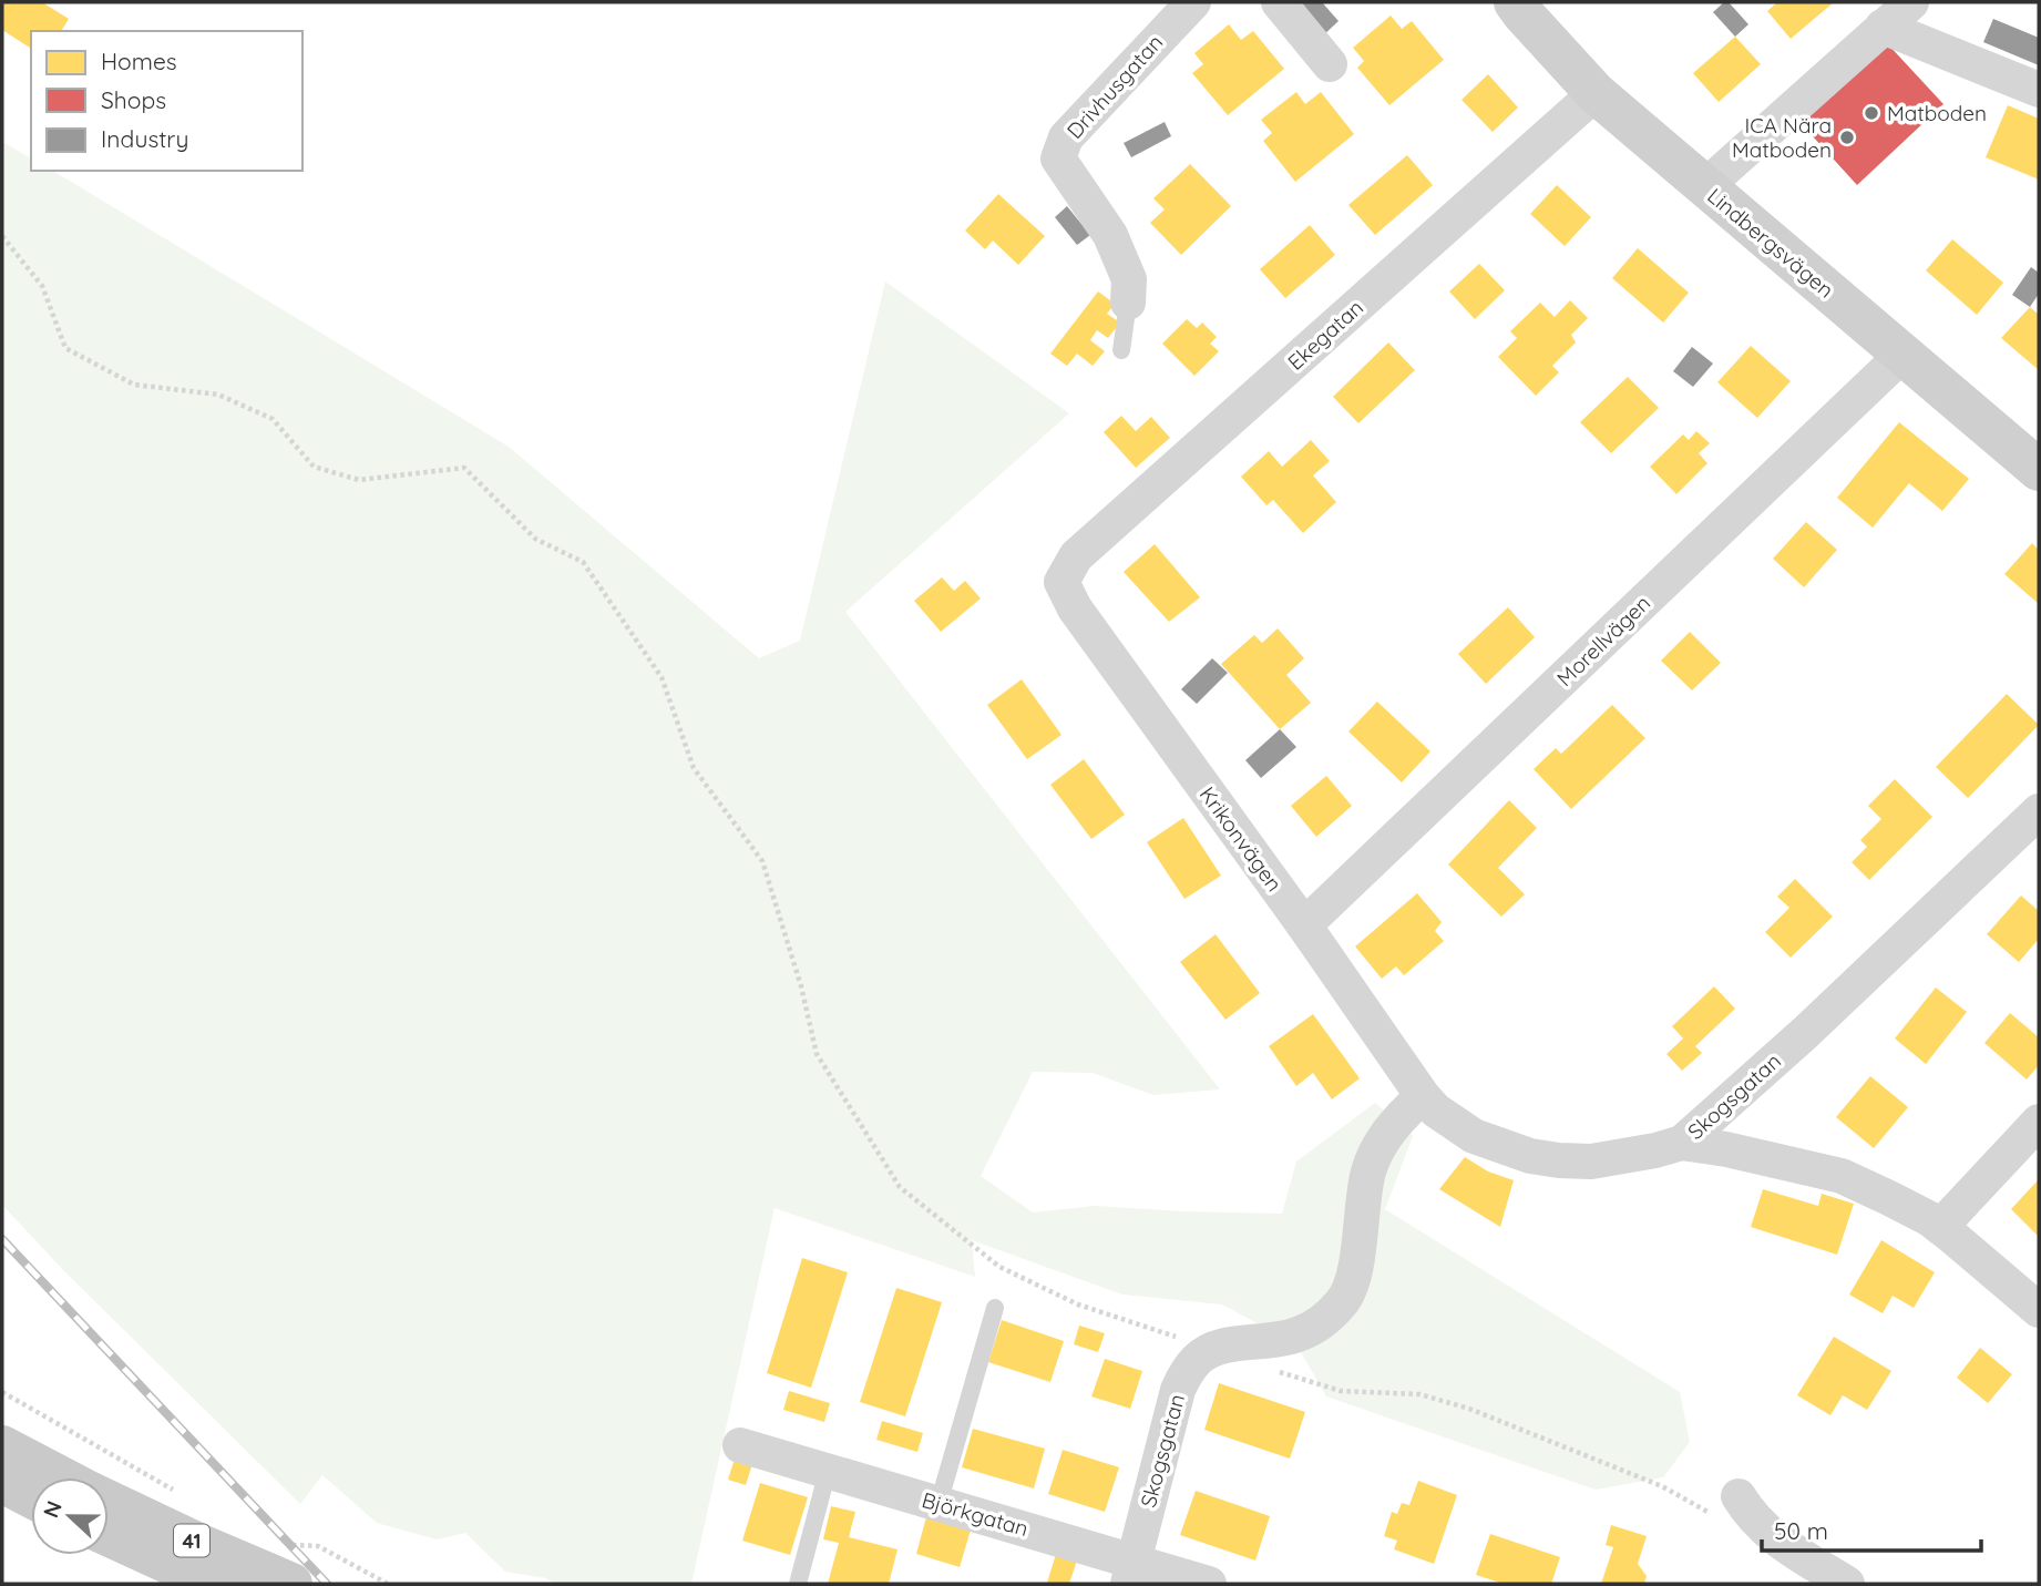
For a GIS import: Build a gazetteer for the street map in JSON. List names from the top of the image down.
{
  "streets": {
    "main road": ["41"],
    "street": [
      "Drivhusgatan",
      "Lindbergsvägen",
      "Ekegatan",
      "Morellvägen",
      "Krikonvägen",
      "Skogsgatan",
      "Björkgatan"
    ]
  },
  "crossings": [
    ["Lindbergsvägen", "Ekegatan"],
    ["Lindbergsvägen", "Morellvägen"],
    ["Ekegatan", "Krikonvägen"],
    ["Morellvägen", "Krikonvägen"],
    ["Krikonvägen", "Skogsgatan"],
    ["Skogsgatan", "Björkgatan"]
  ],
  "places": ["Matboden", "ICA Nära Matboden"],
  "legend": ["Homes", "Shops", "Industry"],
  "scale_bar": "50 m",
  "north": "left"
}
